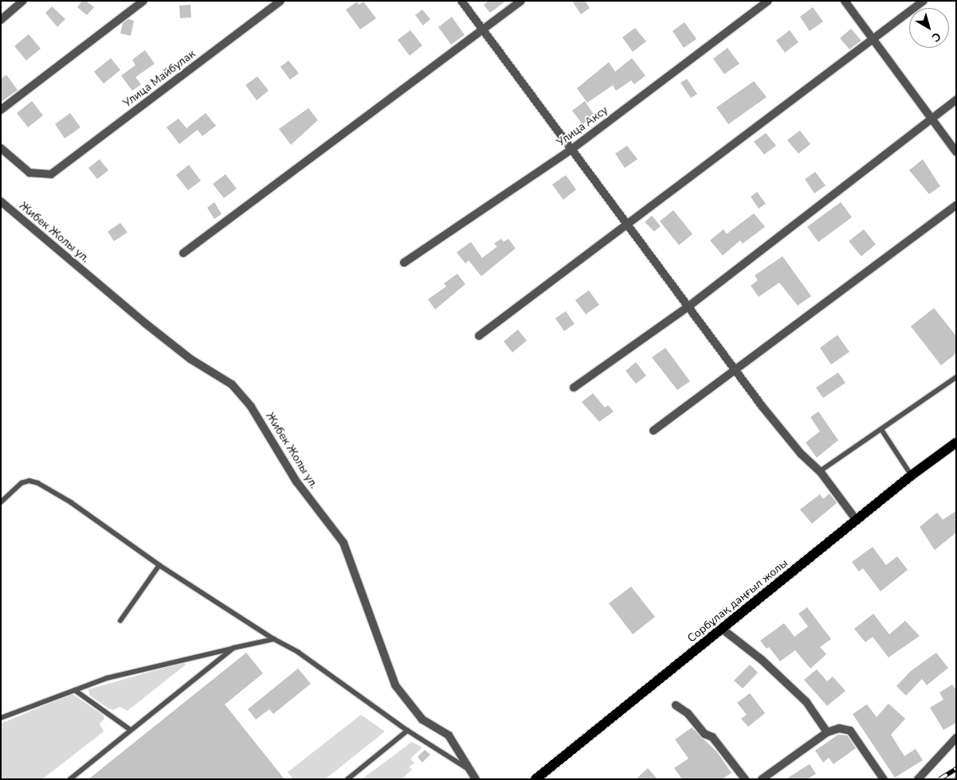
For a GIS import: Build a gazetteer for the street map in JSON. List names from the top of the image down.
{
  "streets": {
    "main road": ["Сорбұлақ даңғыл жолы"],
    "street": ["Улица Майбулак", "Улица Аксу", "Жибек Жолы ул."]
  },
  "north": "bottom right"
}
